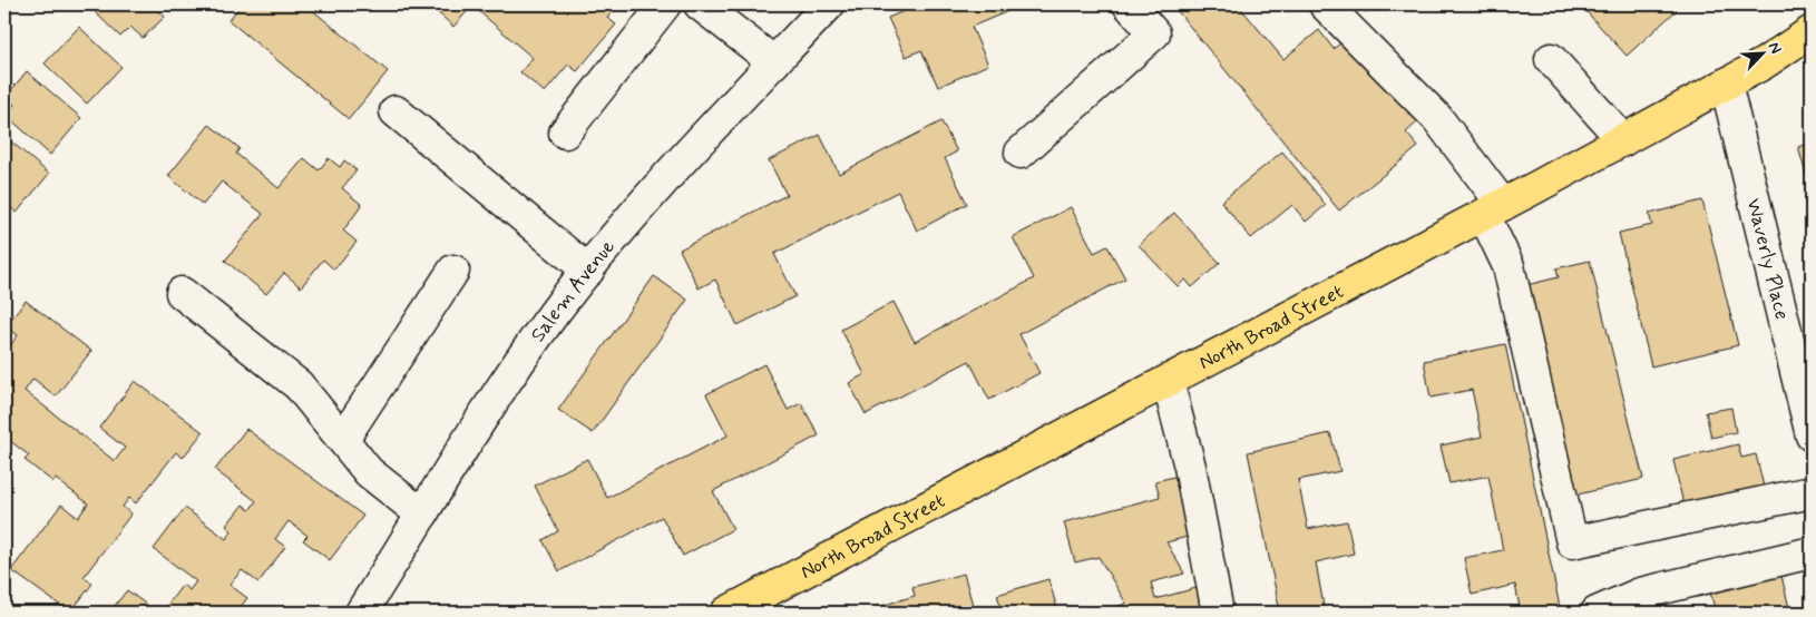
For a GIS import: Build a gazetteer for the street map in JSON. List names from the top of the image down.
{
  "streets": {
    "main road": ["North Broad Street"],
    "street": ["Waverly Place", "Salem Avenue"]
  },
  "crossings": [
    ["Waverly Place", "North Broad Street"]
  ],
  "north": "top right"
}
